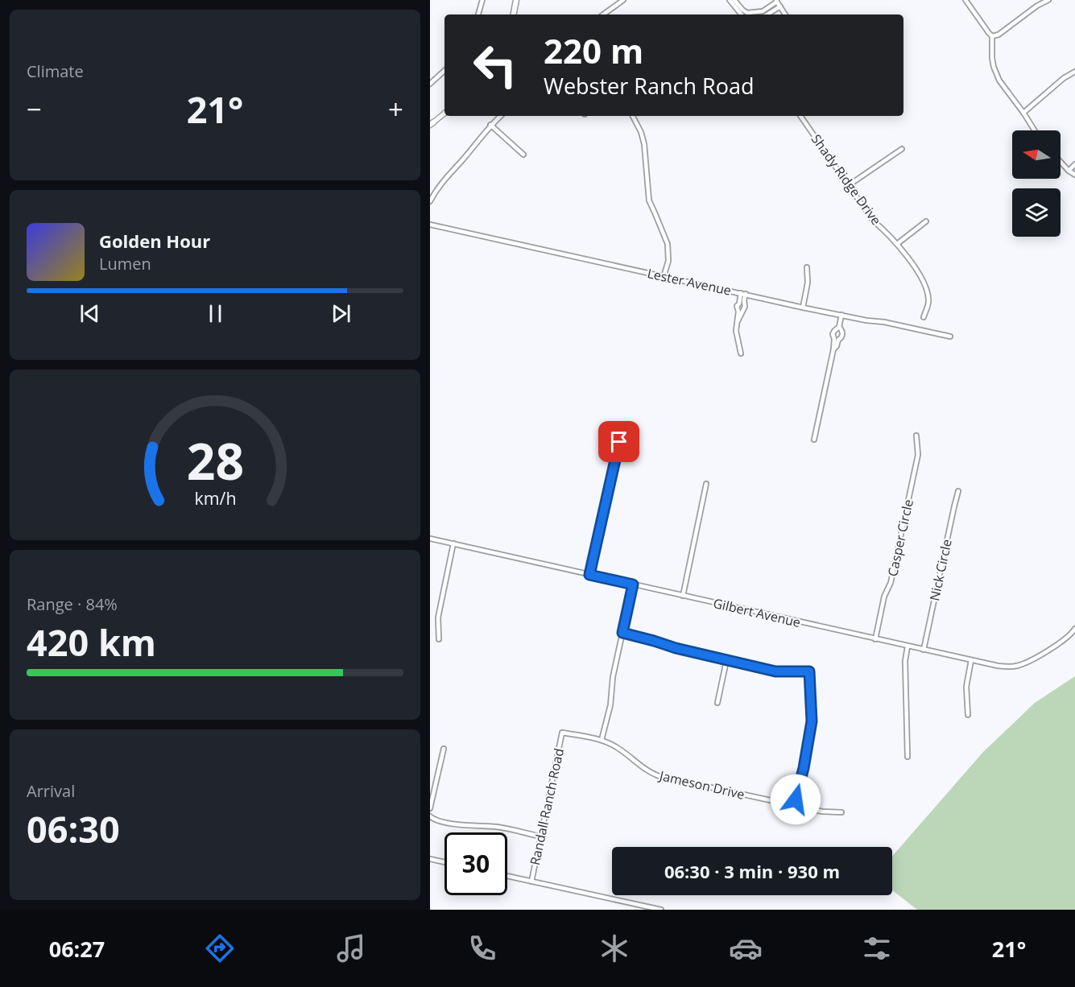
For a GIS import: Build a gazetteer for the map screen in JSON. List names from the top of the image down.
{
  "streets": {
    "street": [
      "Shady Ridge Drive",
      "Lester Avenue",
      "Casper Circle",
      "Nick Circle",
      "Gilbert Avenue",
      "Jameson Drive",
      "Randall Ranch Road"
    ]
  },
  "crossings": [
    ["Casper Circle", "Gilbert Avenue"],
    ["Nick Circle", "Gilbert Avenue"],
    ["Jameson Drive", "Randall Ranch Road"]
  ],
  "north": "left",
  "page": {
    "tile": [
      "Climate",
      ["Range · 84%", "420 km"],
      ["Arrival", "06:30"]
    ],
    "turn": ["220 m", "Webster Ranch Road"],
    "heat": ["−", "21°", "+"],
    "song": ["Golden Hour", "Lumen"],
    "limit": "30",
    "trip": "06:30 · 3 min · 930 m",
    "tabs": ["06:27", "21°"],
    "gauge": ["28", "km/h"]
  }
}
